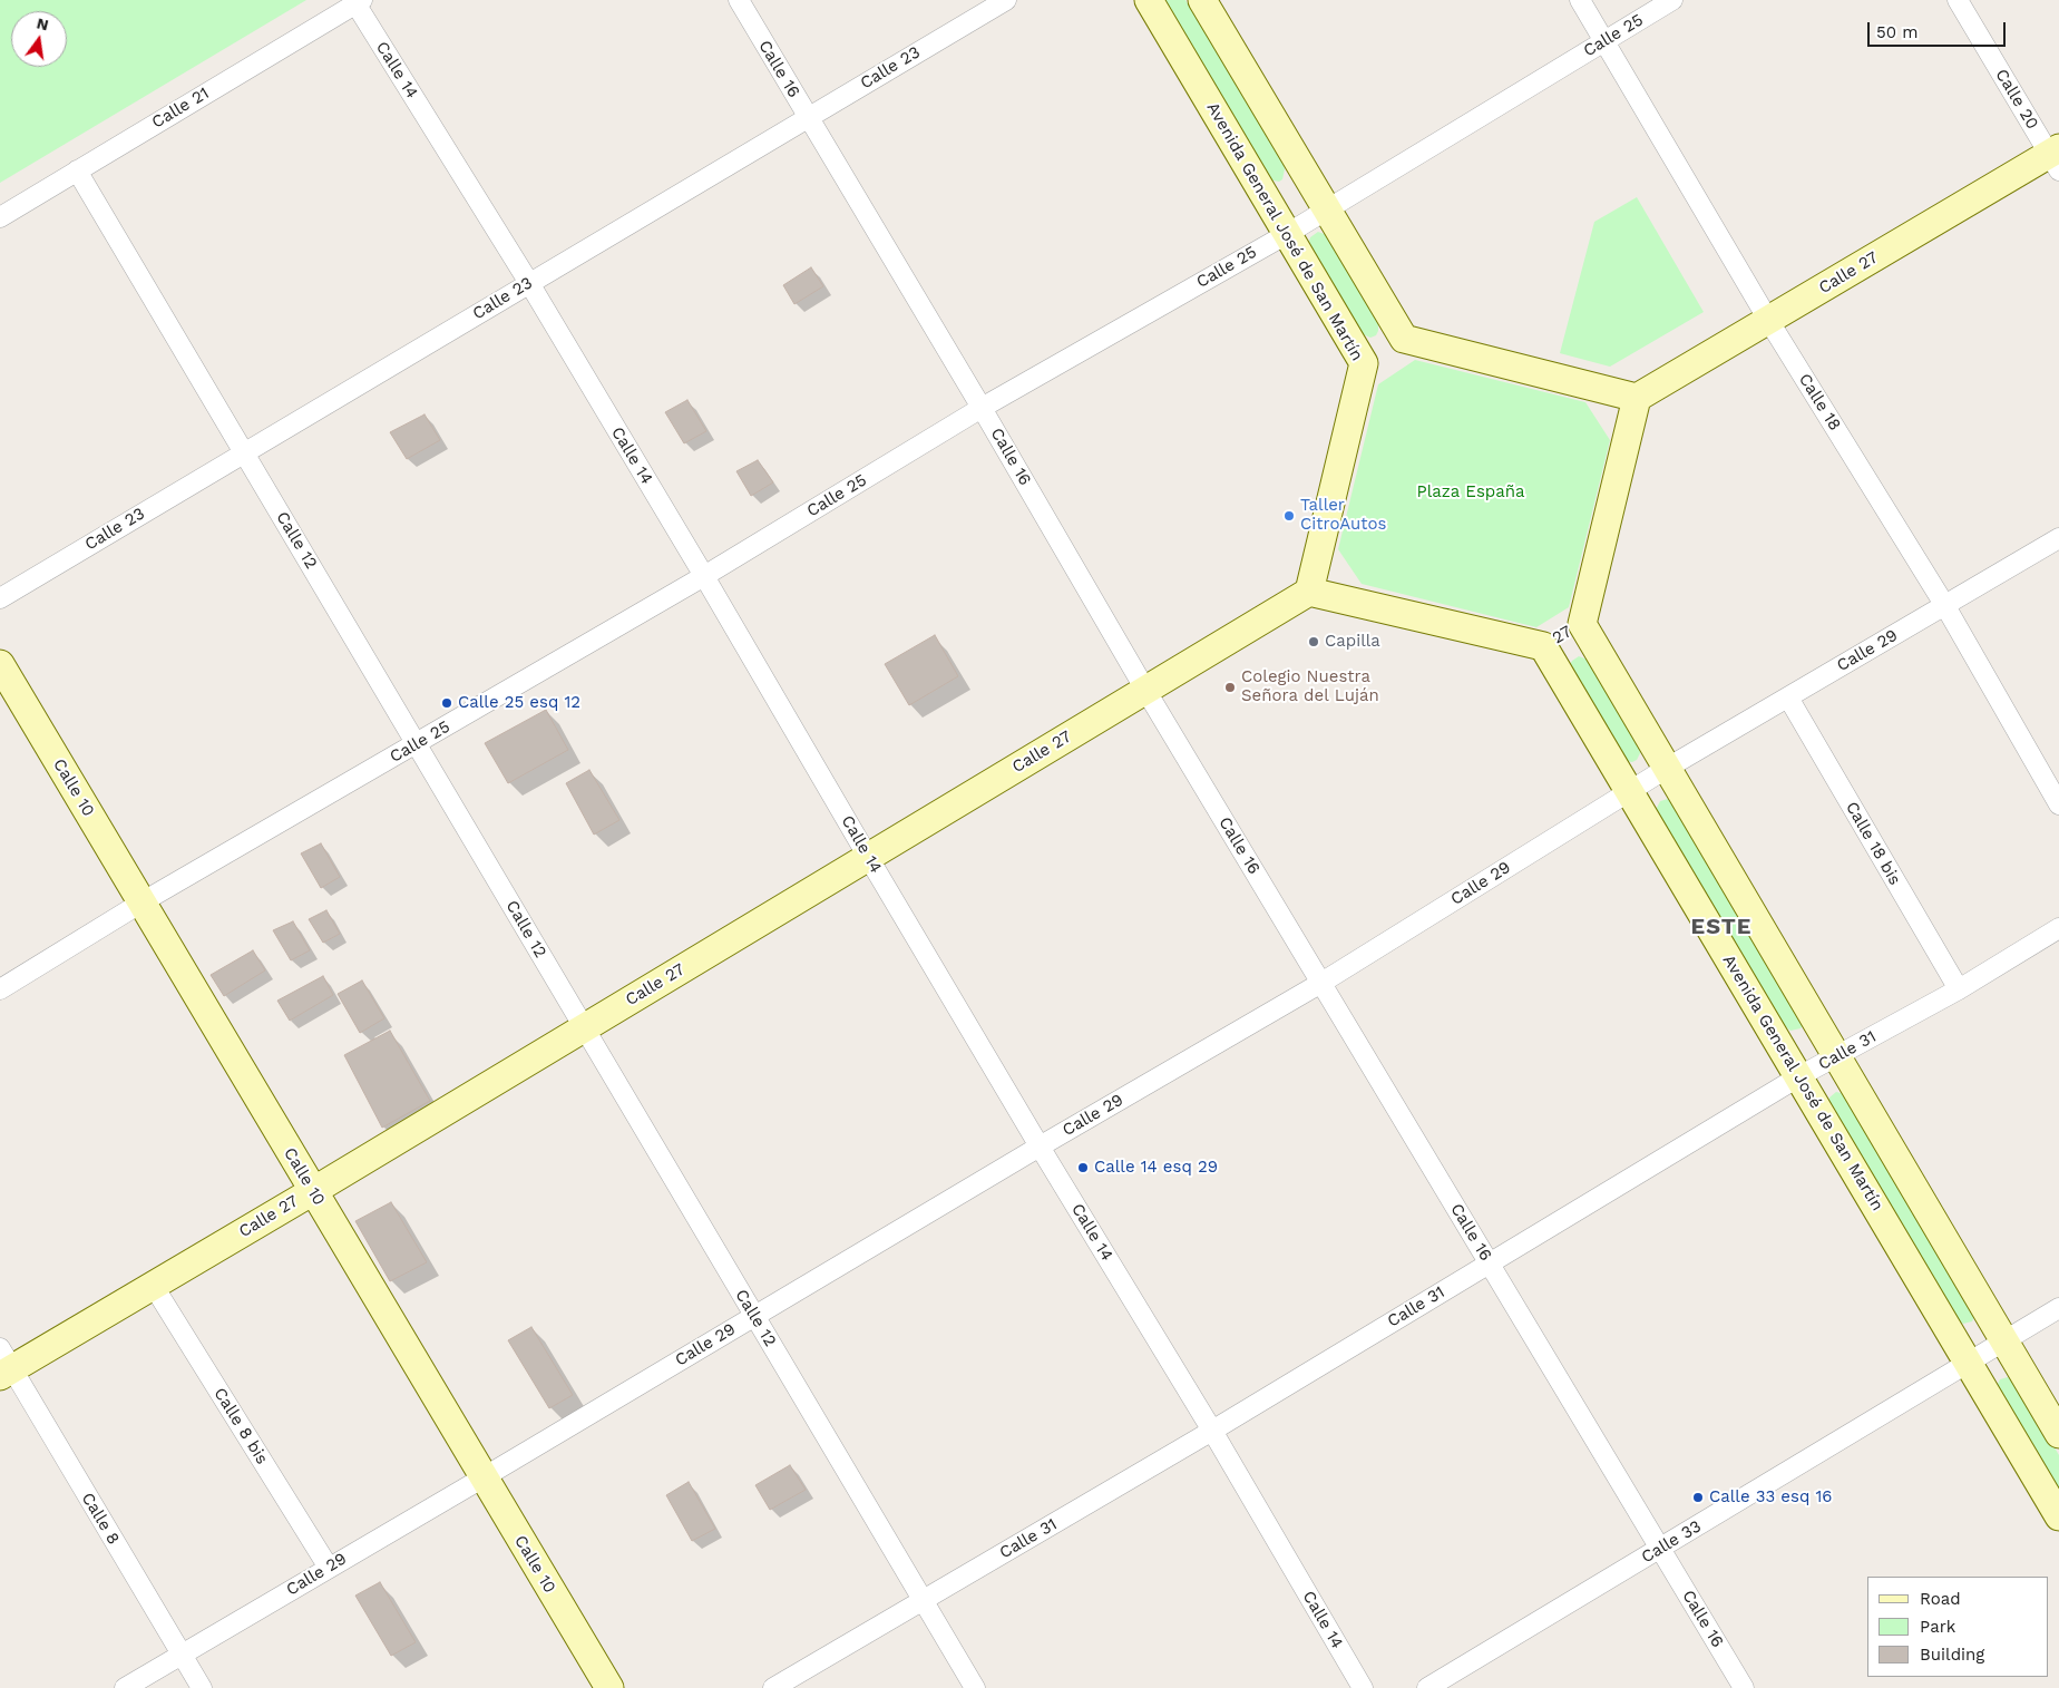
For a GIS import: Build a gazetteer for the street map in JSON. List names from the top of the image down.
{
  "streets": {
    "main road": [
      "Avenida General José de San Martín",
      "Calle 27",
      "27",
      "Calle 10"
    ],
    "street": [
      "Calle 25",
      "Calle 23",
      "Calle 16",
      "Calle 14",
      "Calle 20",
      "Calle 21",
      "Calle 18",
      "Calle 12",
      "Calle 29",
      "Calle 18 bis",
      "Calle 31",
      "Calle 8 bis",
      "Calle 8",
      "Calle 33"
    ]
  },
  "crossings": [
    ["Calle 25", "Calle 16"],
    ["Calle 25", "Calle 14"],
    ["Calle 25", "Avenida General José de San Martín"],
    ["Calle 25", "Calle 18"],
    ["Calle 25", "Calle 12"],
    ["Calle 25", "Calle 10"],
    ["Calle 23", "Calle 16"],
    ["Calle 23", "Calle 14"],
    ["Calle 23", "Calle 12"],
    ["Calle 16", "Calle 27"],
    ["Calle 16", "Calle 29"],
    ["Calle 16", "Calle 31"],
    ["Calle 16", "Calle 33"],
    ["Calle 14", "Calle 21"],
    ["Calle 14", "Calle 27"],
    ["Calle 14", "Calle 29"],
    ["Calle 14", "Calle 31"],
    ["Calle 20", "Calle 27"],
    ["Calle 21", "Calle 12"],
    ["Avenida General José de San Martín", "Calle 27"],
    ["Avenida General José de San Martín", "27"],
    ["Avenida General José de San Martín", "Calle 29"],
    ["Avenida General José de San Martín", "Calle 31"],
    ["Avenida General José de San Martín", "Calle 33"],
    ["Calle 27", "Calle 18"],
    ["Calle 27", "Calle 12"],
    ["Calle 27", "Calle 10"],
    ["Calle 27", "Calle 8 bis"],
    ["Calle 27", "Calle 8"],
    ["Calle 18", "Calle 29"],
    ["Calle 12", "Calle 29"],
    ["Calle 12", "Calle 31"],
    ["Calle 29", "Calle 10"],
    ["Calle 29", "Calle 18 bis"],
    ["Calle 29", "Calle 8 bis"],
    ["Calle 29", "Calle 8"],
    ["Calle 18 bis", "Calle 31"]
  ],
  "districts": ["ESTE"],
  "parks": ["Plaza España"],
  "places": [
    "Taller CitroAutos",
    "Capilla",
    "Colegio Nuestra Señora del Luján",
    "Calle 25 esq 12",
    "Calle 14 esq 29",
    "Calle 33 esq 16"
  ],
  "legend": ["Road", "Park", "Building"],
  "scale_bar": "50 m",
  "north": "top"
}
